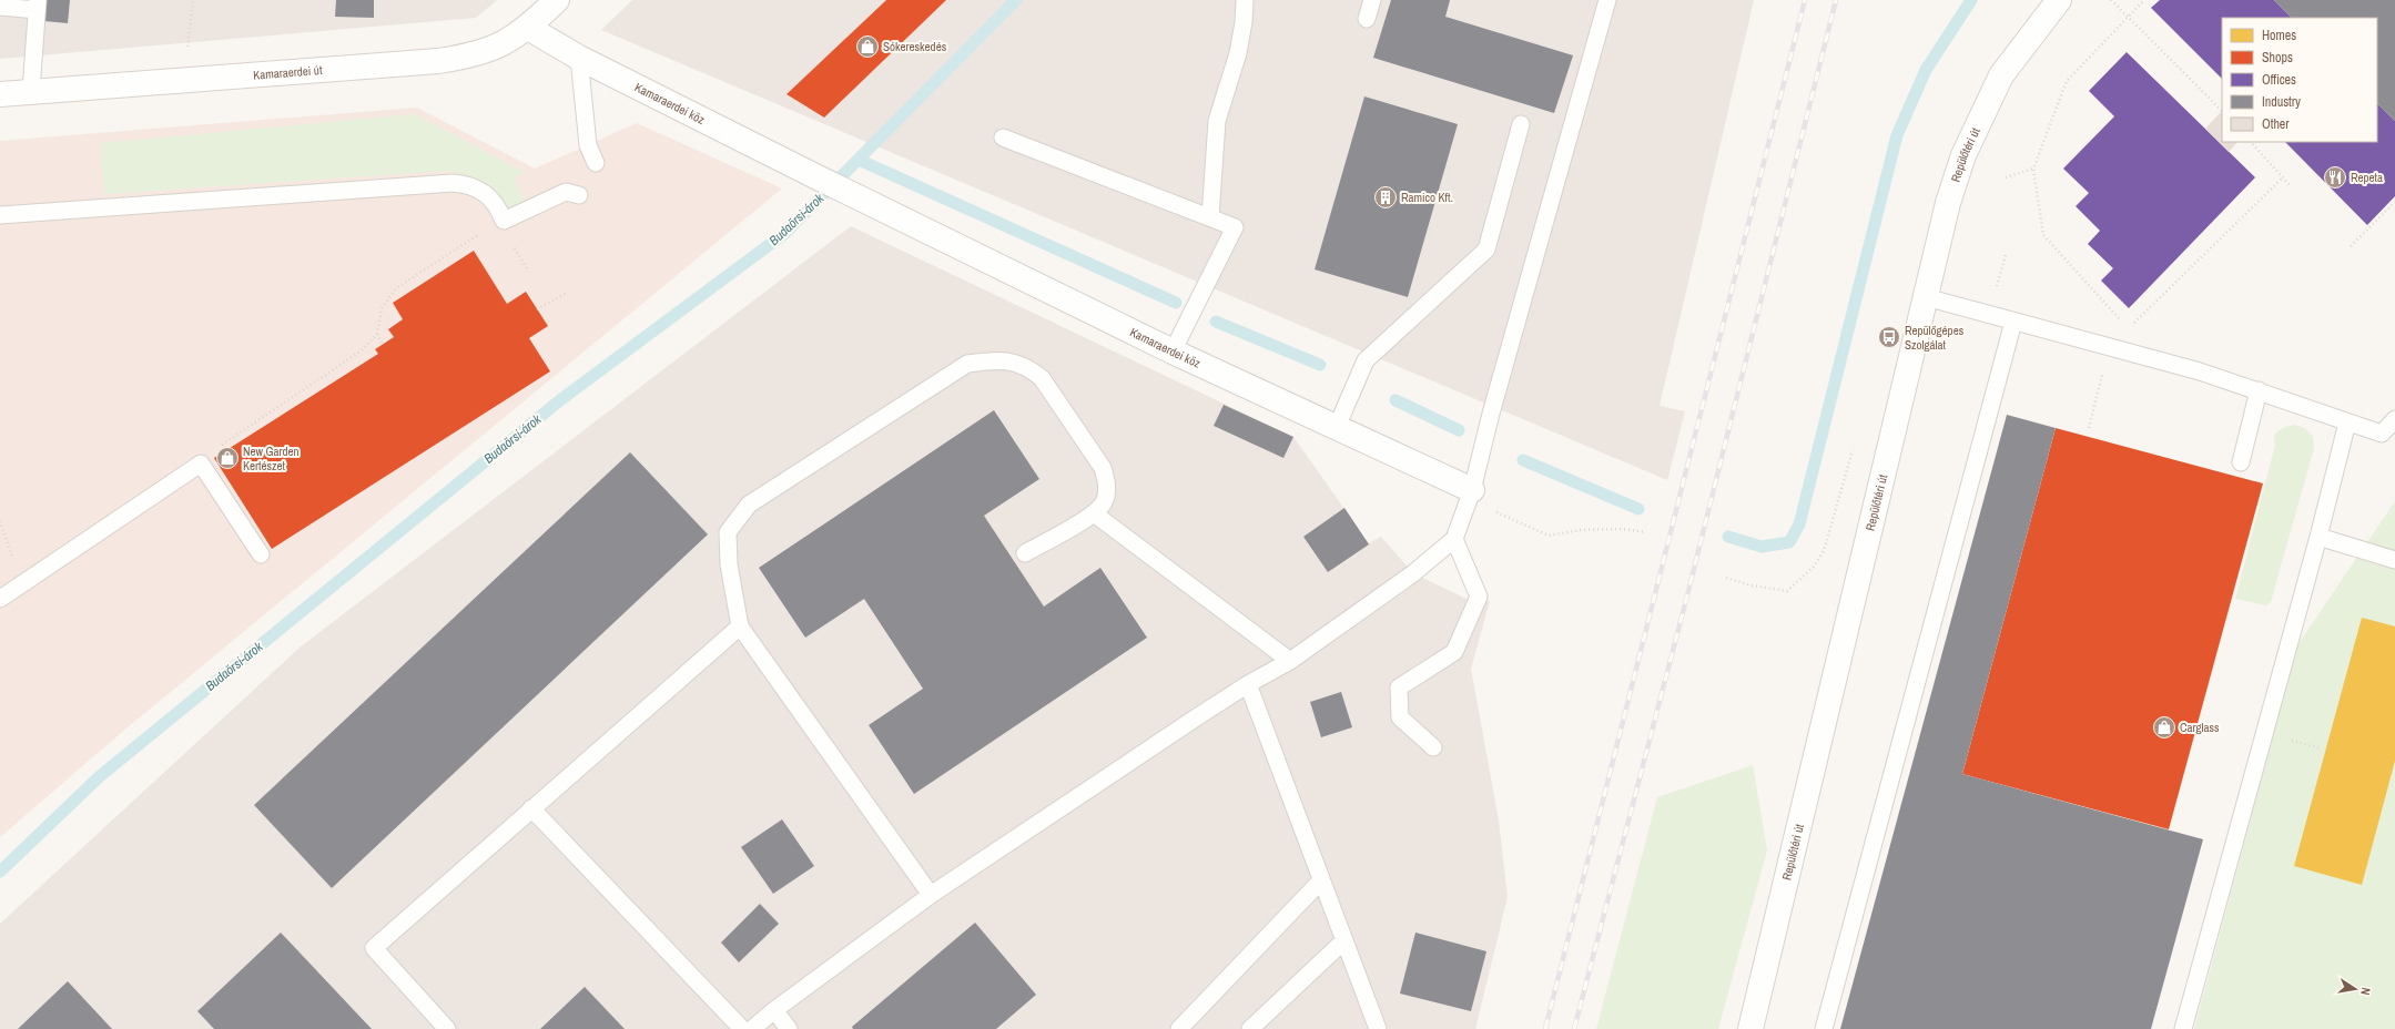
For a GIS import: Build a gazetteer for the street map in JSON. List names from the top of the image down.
{
  "streets": {
    "street": ["Kamaraerdei út", "Kamaraerdei köz", "Repülőtéri út"]
  },
  "crossings": [
    ["Kamaraerdei út", "Kamaraerdei köz"]
  ],
  "water": ["Budaörsi-árok"],
  "places": {
    "shop": ["Sókereskedés", "New Garden Kertészet", "Carglass"],
    "restaurant": ["Repeta"],
    "building": ["Ramico Kft."],
    "bus stop": ["Repülőgépes Szolgálat"]
  },
  "legend": [
    "Homes",
    "Shops",
    "Offices",
    "Industry",
    "Other"
  ],
  "north": "right"
}
